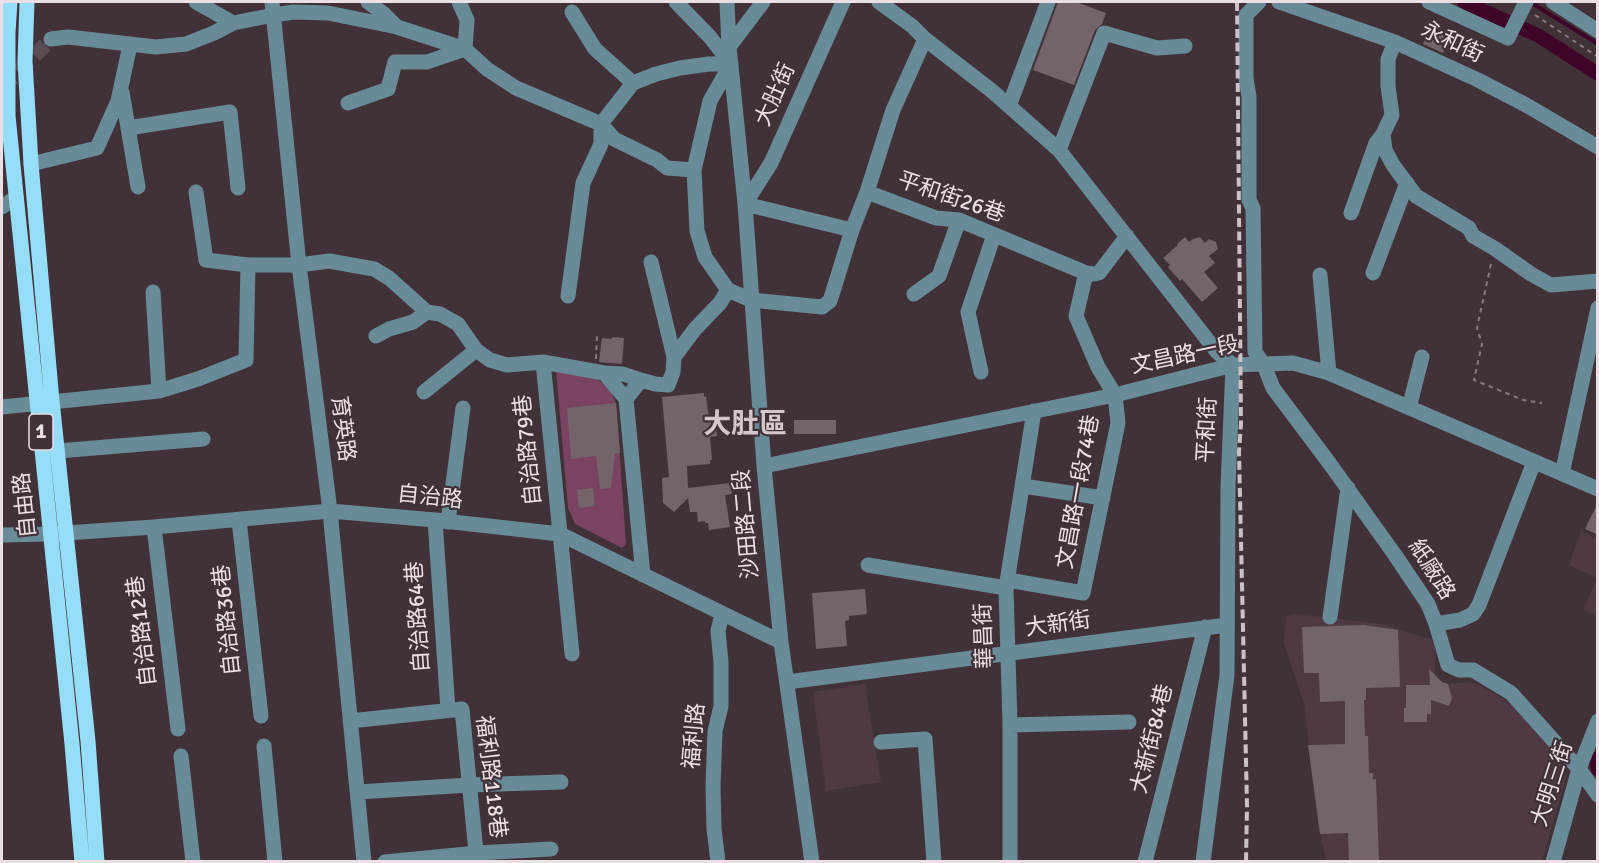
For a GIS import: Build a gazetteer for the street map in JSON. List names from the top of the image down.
{
  "streets": {
    "main road": ["1", "自由路"],
    "street": [
      "永和街",
      "大肚街",
      "平和街26巷",
      "文昌路一段",
      "育英路",
      "平和街",
      "自治路79巷",
      "文昌路一段74巷",
      "自治路",
      "沙田路二段",
      "紙廠路",
      "自治路64巷",
      "自治路36巷",
      "大新街",
      "自治路12巷",
      "華昌街",
      "福利路",
      "大新街84巷",
      "福利路118巷",
      "大明三街"
    ]
  },
  "crossings": [
    ["大肚街", "沙田路二段"],
    ["平和街26巷", "沙田路二段"],
    ["文昌路一段", "平和街"],
    ["文昌路一段", "文昌路一段74巷"],
    ["文昌路一段", "沙田路二段"],
    ["文昌路一段", "紙廠路"],
    ["文昌路一段", "華昌街"],
    ["育英路", "自治路"],
    ["平和街", "大新街"],
    ["自治路79巷", "自治路"],
    ["文昌路一段74巷", "華昌街"],
    ["自治路", "自由路"],
    ["自治路", "沙田路二段"],
    ["自治路", "自治路64巷"],
    ["自治路", "自治路36巷"],
    ["自治路", "自治路12巷"],
    ["自治路", "福利路"],
    ["沙田路二段", "大新街"],
    ["紙廠路", "大明三街"],
    ["自治路64巷", "福利路118巷"],
    ["大新街", "華昌街"],
    ["大新街", "大新街84巷"]
  ],
  "districts": ["大肚區"]
}
